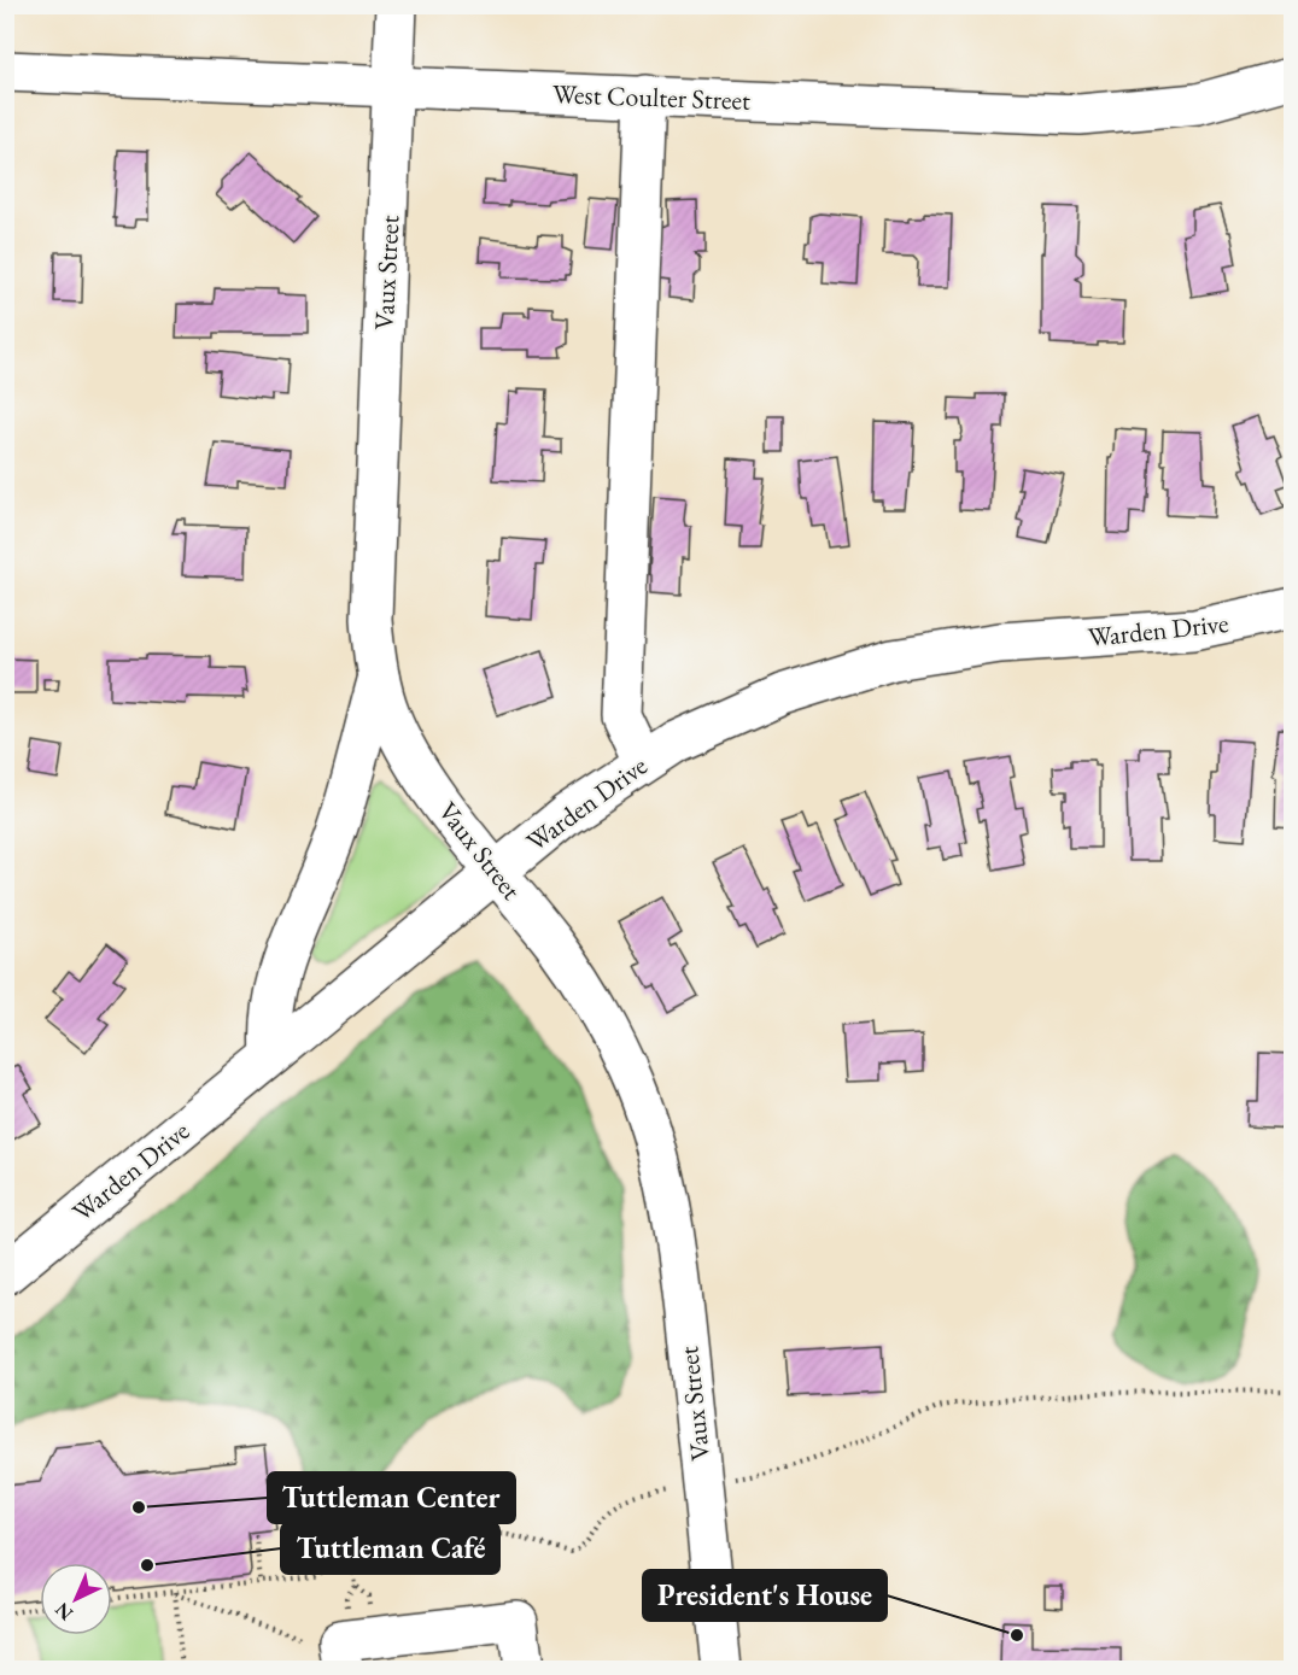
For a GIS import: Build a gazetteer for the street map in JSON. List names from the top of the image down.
{
  "streets": {
    "street": ["West Coulter Street", "Vaux Street", "Warden Drive"]
  },
  "crossings": [
    ["West Coulter Street", "Vaux Street"],
    ["Vaux Street", "Warden Drive"]
  ],
  "places": ["Tuttleman Center", "Tuttleman Café", "President's House"],
  "north": "bottom left"
}
